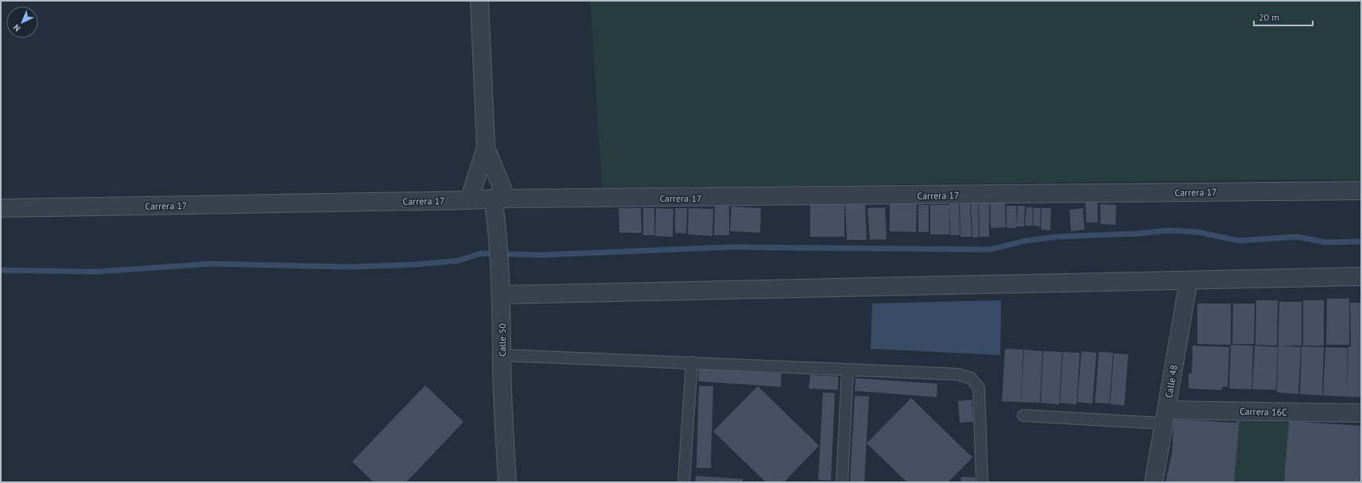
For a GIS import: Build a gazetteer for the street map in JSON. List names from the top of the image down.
{
  "streets": {
    "street": [
      "Carrera 17",
      "Calle 50",
      "Calle 48",
      "Carrera 16C"
    ]
  },
  "crossings": [
    ["Carrera 17", "Calle 50"],
    ["Calle 48", "Carrera 16C"]
  ],
  "scale_bar": "20 m",
  "north": "bottom left"
}
